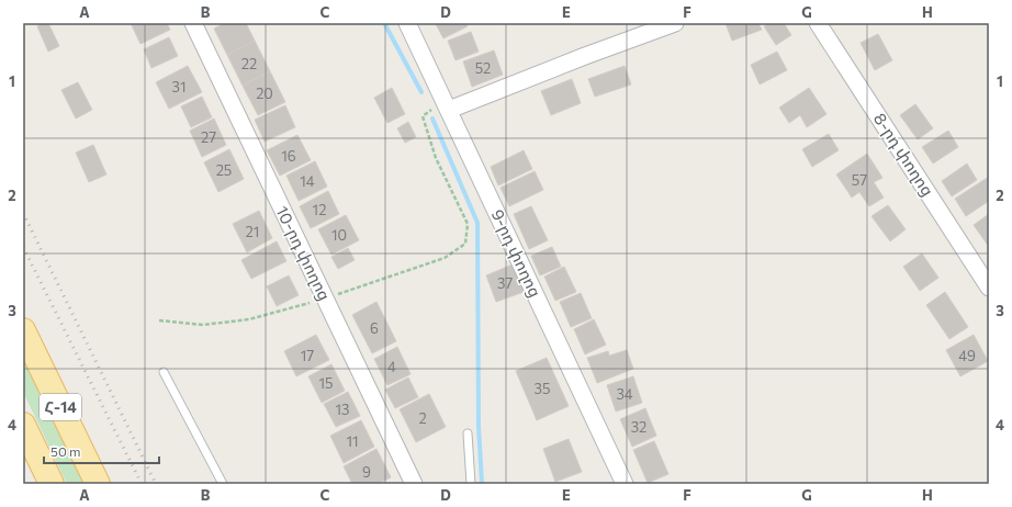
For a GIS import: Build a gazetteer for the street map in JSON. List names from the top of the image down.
{
  "streets": {
    "main road": ["Հ-14"],
    "street": ["8-րդ փողոց", "10-րդ փողոց", "9-րդ փողոց"]
  },
  "house_numbers": [
    "22",
    "52",
    "31",
    "20",
    "27",
    "16",
    "25",
    "57",
    "14",
    "12",
    "21",
    "10",
    "37",
    "6",
    "17",
    "49",
    "4",
    "15",
    "35",
    "34",
    "13",
    "2",
    "32",
    "11",
    "9"
  ],
  "scale_bar": "50 m",
  "grid": {
    "columns": [
      "A",
      "B",
      "C",
      "D",
      "E",
      "F",
      "G",
      "H"
    ],
    "rows": [
      "1",
      "2",
      "3",
      "4"
    ]
  }
}
